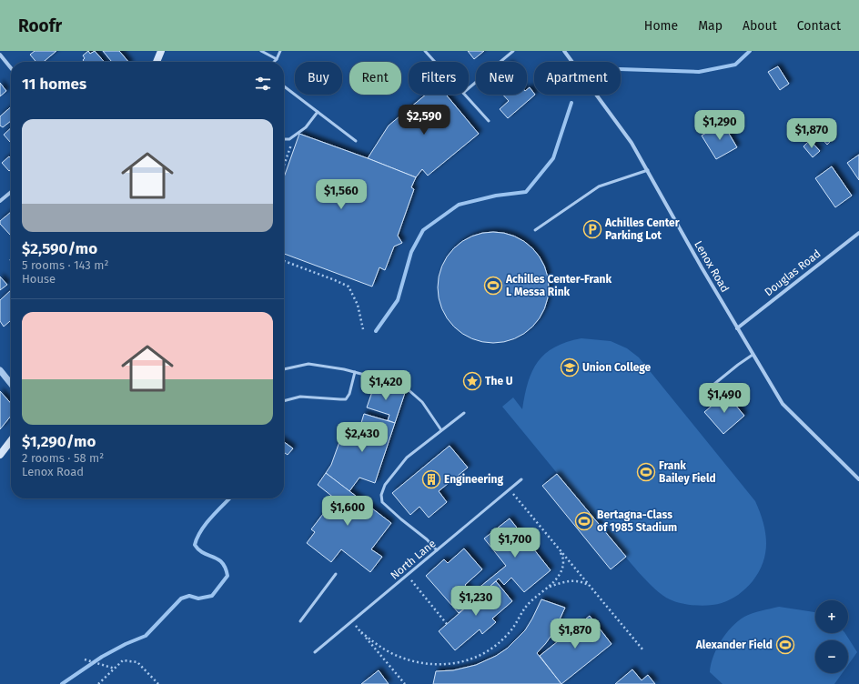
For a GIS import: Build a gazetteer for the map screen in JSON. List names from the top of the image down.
{
  "streets": {
    "street": ["Lenox Road", "Douglas Road"],
    "lane": ["North Lane"]
  },
  "crossings": [
    ["Lenox Road", "Douglas Road"]
  ],
  "places": {
    "parking": ["Achilles Center Parking Lot"],
    "sports": [
      "Achilles Center-Frank L Messa Rink",
      "Frank Bailey Field",
      "Bertagna-Class of 1985 Stadium",
      "Alexander Field"
    ],
    "school or university": ["Union College"],
    "place": ["The U"],
    "building": ["Engineering"]
  },
  "page": {
    "header": "Roofr",
    "nav": [
      "Home",
      "Map",
      "About",
      "Contact"
    ],
    "chip": [
      "Buy",
      "Rent",
      "Filters",
      "New",
      "Apartment"
    ],
    "heading": "11 homes",
    "price": [
      "$2,590",
      "$1,290",
      "$1,870",
      "$1,560",
      "$1,420",
      "$1,490",
      "$2,430",
      "$1,600",
      "$1,700",
      "$1,230",
      "$1,870"
    ],
    "list": [
      {
        "name": "$2,590/mo",
        "note": "5 rooms · 143 m² · House"
      },
      {
        "name": "$1,290/mo",
        "note": "2 rooms · 58 m² · Lenox Road"
      }
    ],
    "map_buttons": ["+", "−"]
  }
}
